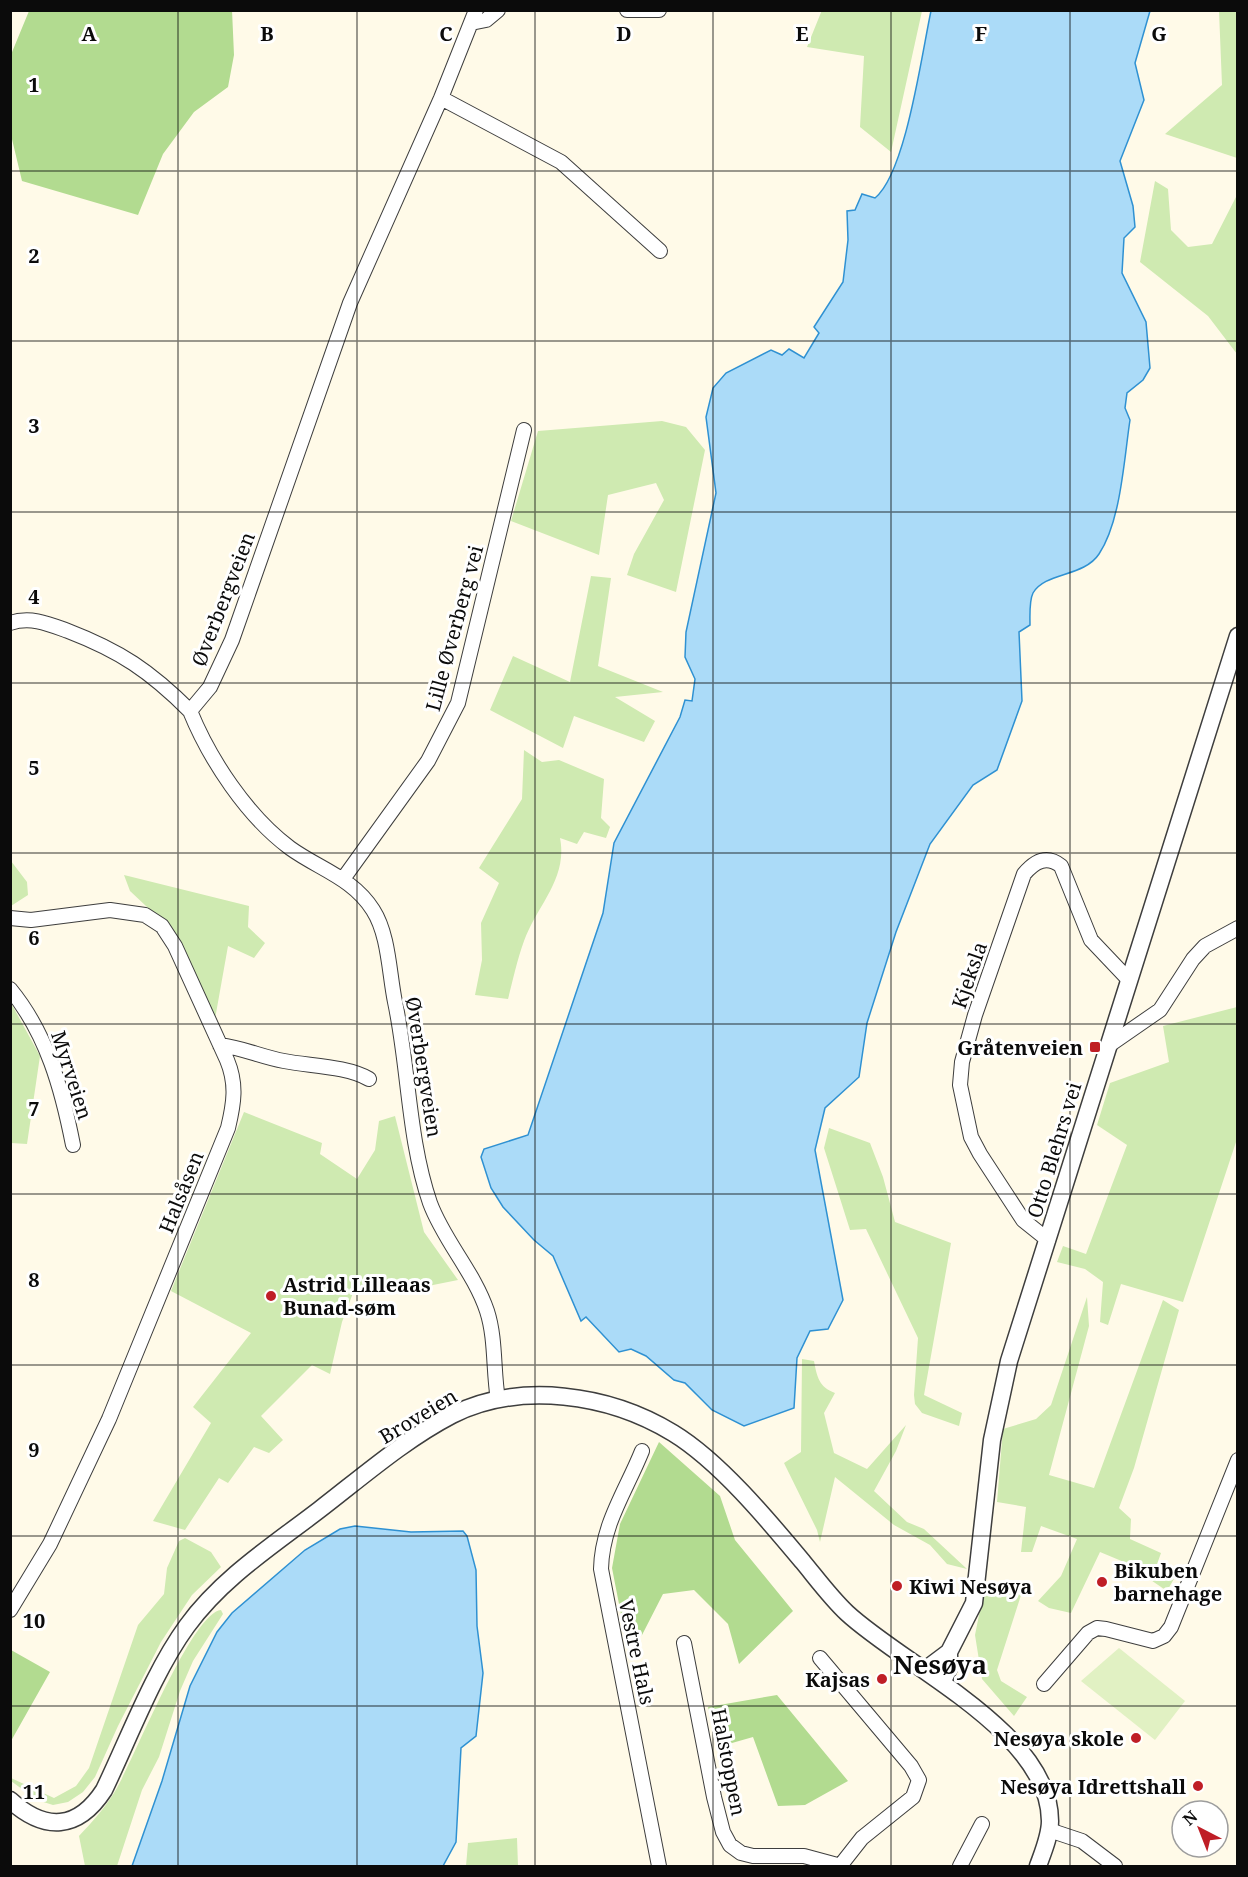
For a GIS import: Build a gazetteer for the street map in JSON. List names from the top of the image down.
{
  "streets": {
    "street": [
      "Øverbergveien",
      "Lille Øverberg vei",
      "Kjeksla",
      "Myrveien",
      "Otto Blehrs vei",
      "Halsåsen",
      "Broveien",
      "Vestre Hals",
      "Halstoppen"
    ]
  },
  "crossings": [
    ["Øverbergveien", "Lille Øverberg vei"],
    ["Øverbergveien", "Broveien"],
    ["Kjeksla", "Otto Blehrs vei"],
    ["Otto Blehrs vei", "Broveien"]
  ],
  "districts": ["Nesøya"],
  "places": {
    "transit": ["Gråtenveien"],
    "other": [
      "Astrid Lilleaas Bunad-søm",
      "Bikuben barnehage",
      "Kiwi Nesøya",
      "Kajsas",
      "Nesøya skole",
      "Nesøya Idrettshall"
    ]
  },
  "north": "top left",
  "grid": {
    "columns": [
      "A",
      "B",
      "C",
      "D",
      "E",
      "F",
      "G"
    ],
    "rows": [
      "1",
      "2",
      "3",
      "4",
      "5",
      "6",
      "7",
      "8",
      "9",
      "10",
      "11"
    ]
  }
}
